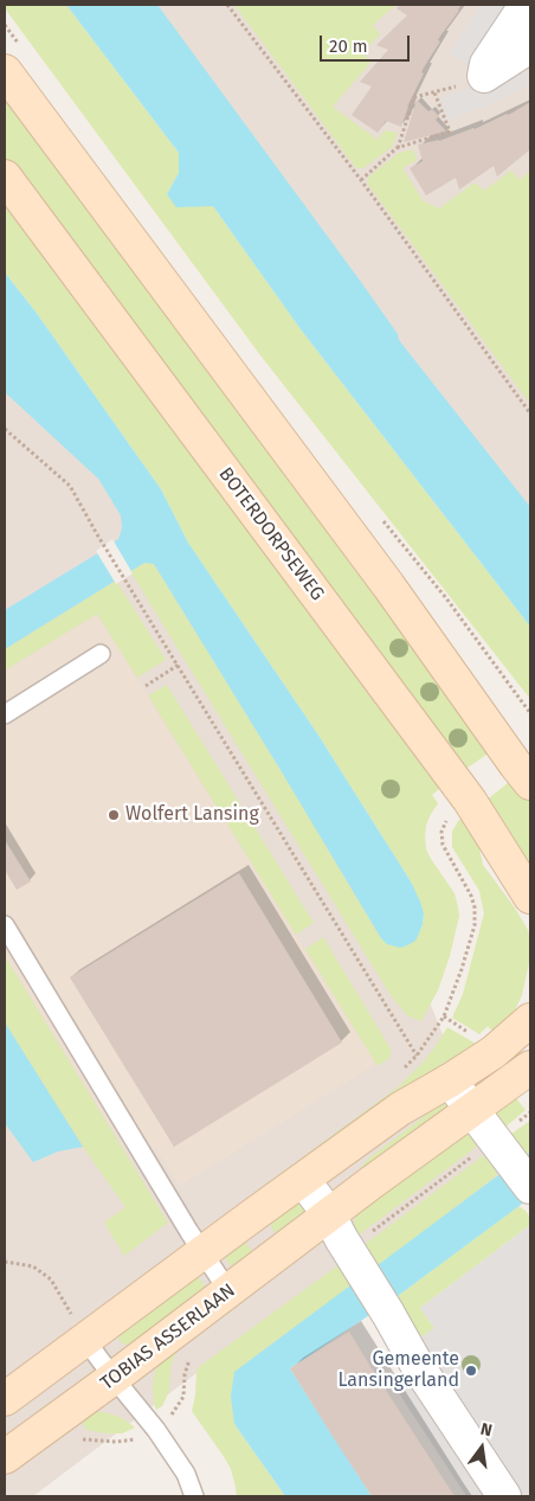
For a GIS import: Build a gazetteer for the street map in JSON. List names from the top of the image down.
{
  "streets": {
    "main road": ["BOTERDORPSEWEG", "TOBIAS ASSERLAAN"]
  },
  "places": ["Wolfert Lansing", "Gemeente Lansingerland"],
  "scale_bar": "20 m",
  "north": "top"
}
